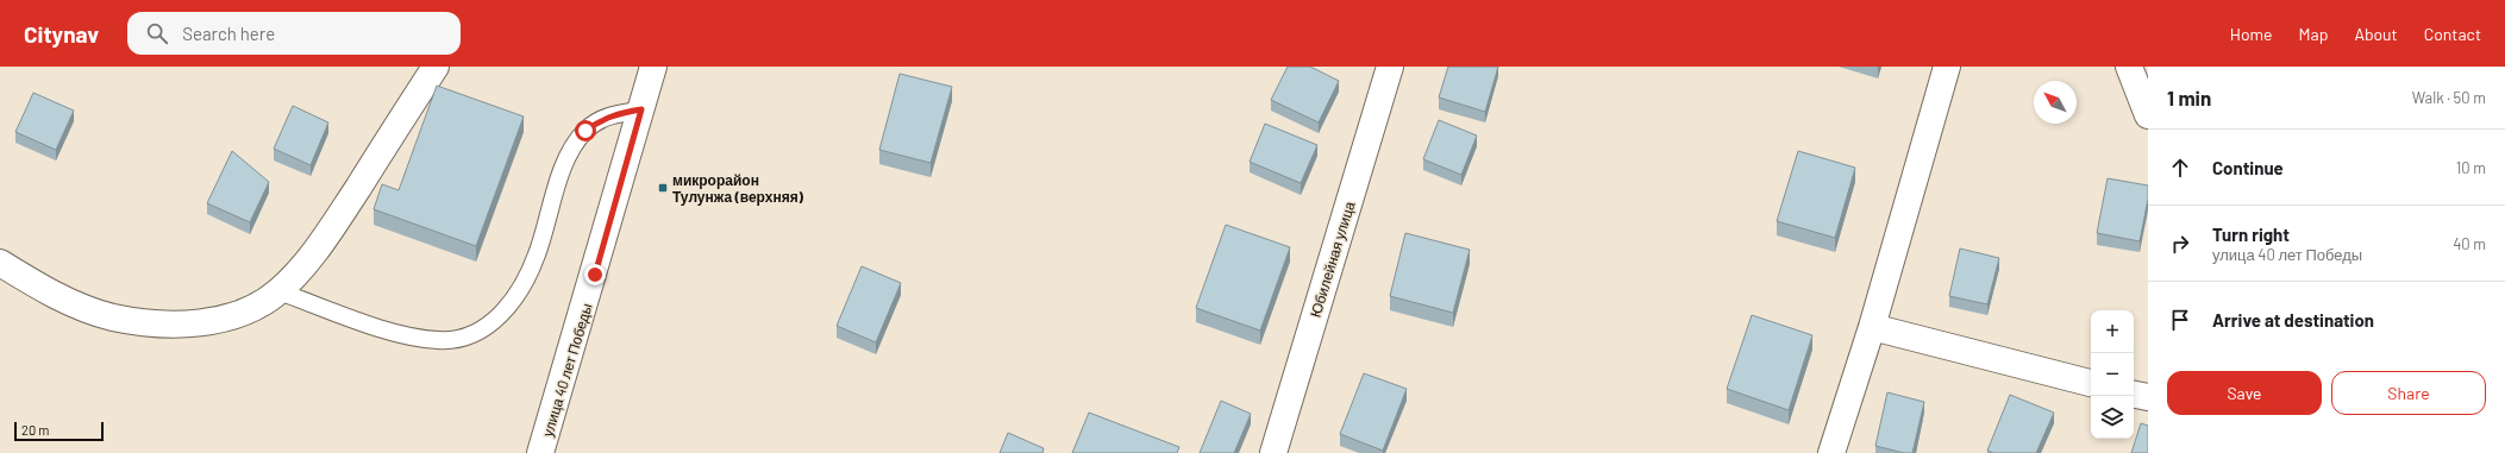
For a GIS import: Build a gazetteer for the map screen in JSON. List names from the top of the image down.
{
  "streets": {
    "street": ["Юбилейная улица", "улица 40 лет Победы"]
  },
  "places": {
    "transit": ["микрорайон Тулунжа (верхняя)"]
  },
  "scale_bar": "20 m",
  "north": "top left",
  "page": {
    "header": "Citynav",
    "search": "Search here",
    "nav": [
      "Home",
      "Map",
      "About",
      "Contact"
    ],
    "heading": ["1 min", "Walk · 50 m"],
    "list": [
      ["Continue", "10 m"],
      ["Turn right", "улица 40 лет Победы", "40 m"],
      "Arrive at destination"
    ],
    "map_buttons": ["+", "−"],
    "buttons": ["Save", "Share"],
    "scale": "20 m"
  }
}
